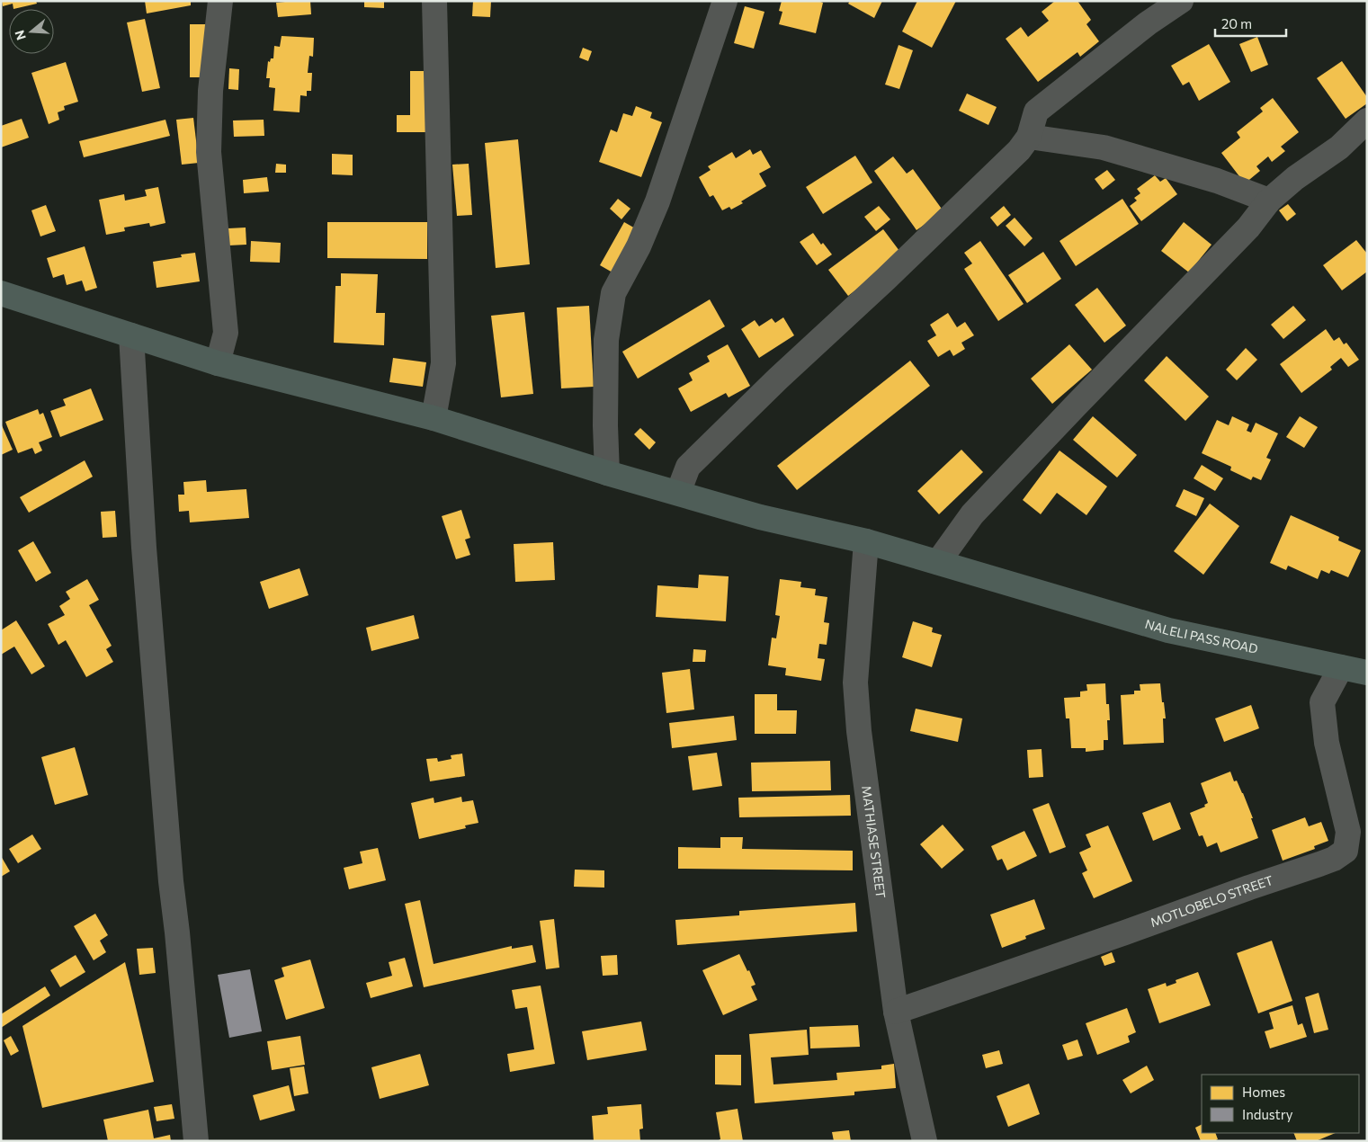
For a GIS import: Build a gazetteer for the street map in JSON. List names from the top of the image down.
{
  "streets": {
    "main road": ["NALELI PASS ROAD"],
    "street": ["MATHIASE STREET", "MOTLOBELO STREET"]
  },
  "crossings": [
    ["NALELI PASS ROAD", "MATHIASE STREET"],
    ["NALELI PASS ROAD", "MOTLOBELO STREET"],
    ["MATHIASE STREET", "MOTLOBELO STREET"]
  ],
  "legend": ["Homes", "Industry"],
  "scale_bar": "20 m",
  "north": "left"
}
